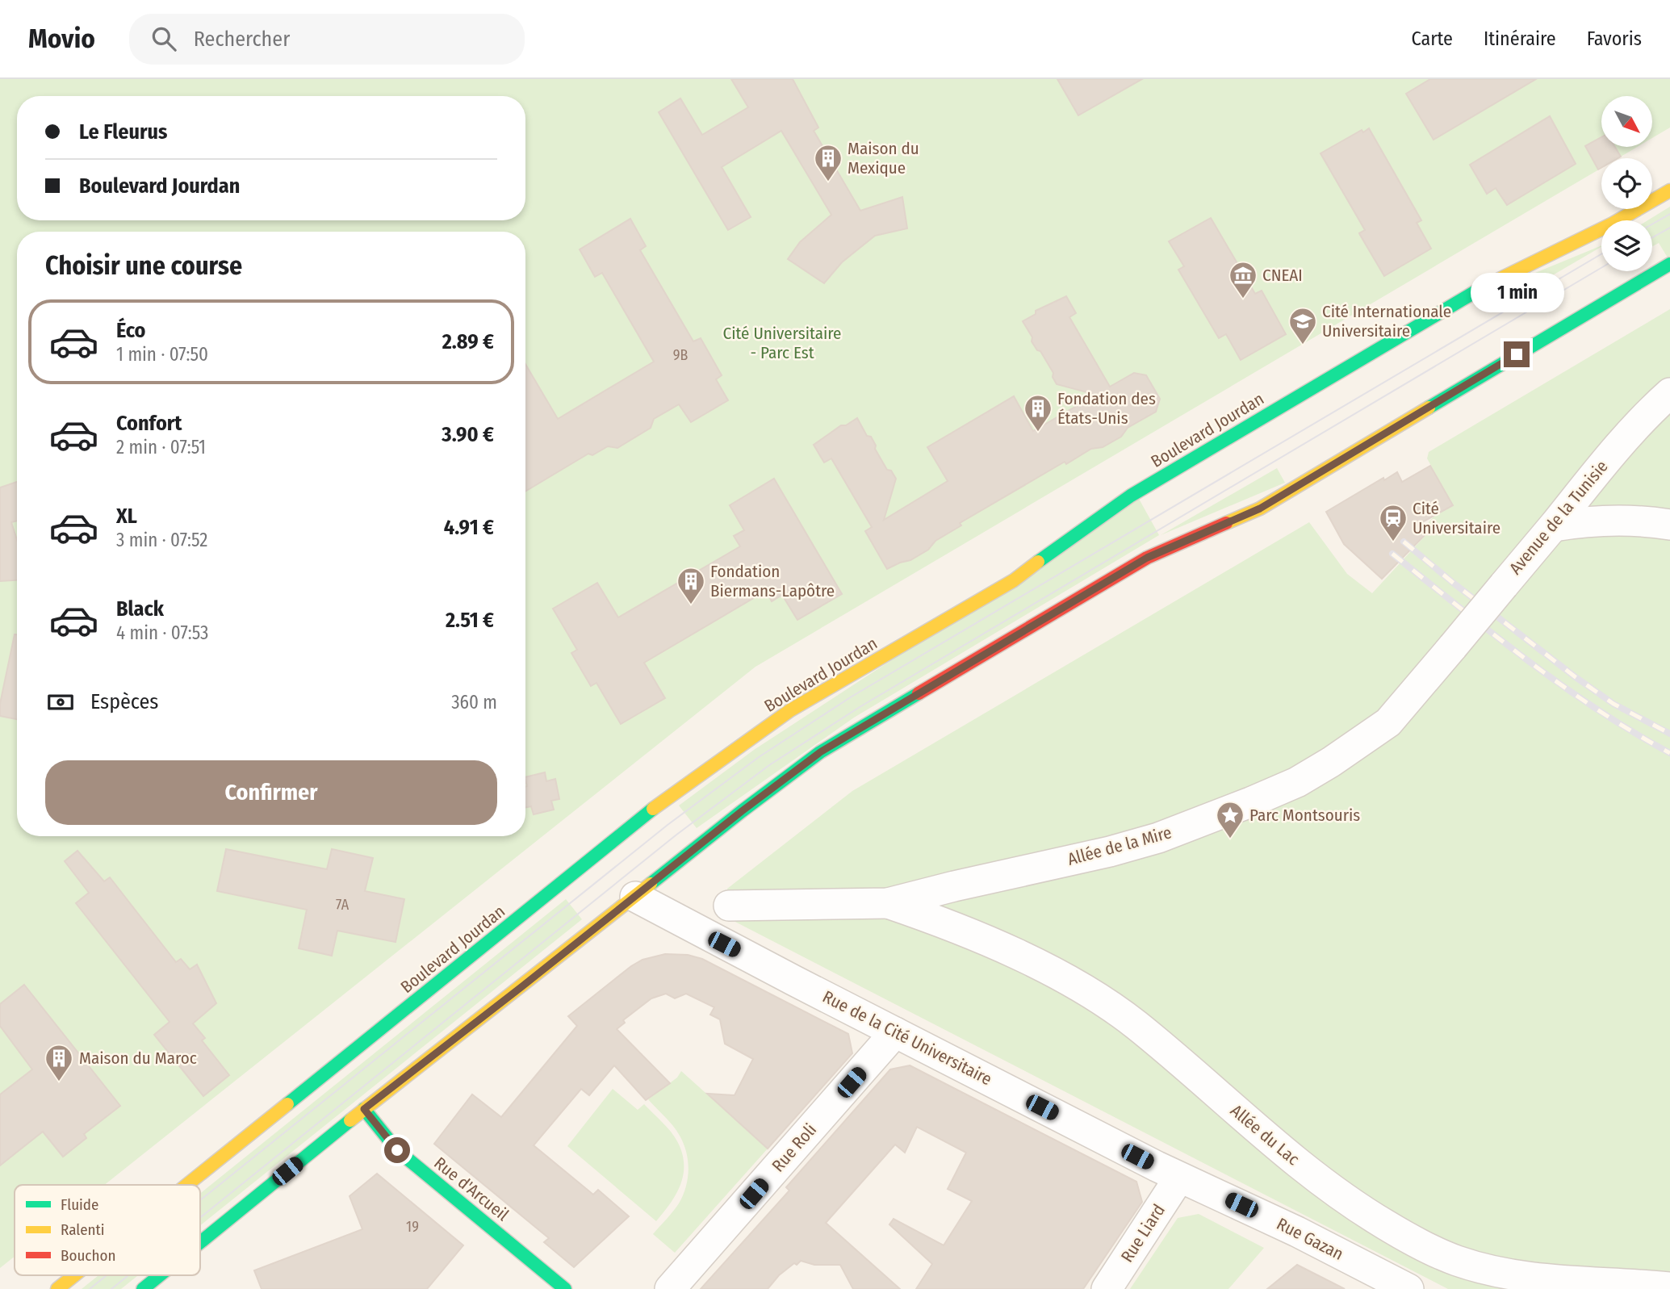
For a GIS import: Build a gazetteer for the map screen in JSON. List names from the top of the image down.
{
  "streets": {
    "main road": ["Boulevard Jourdan", "Rue d'Arcueil"],
    "street": [
      "Avenue de la Tunisie",
      "Allée de la Mire",
      "Rue de la Cité Universitaire",
      "Allée du Lac",
      "Rue Roli",
      "Rue Liard",
      "Rue Gazan"
    ]
  },
  "crossings": [
    ["Avenue de la Tunisie", "Allée de la Mire"],
    ["Allée de la Mire", "Allée du Lac"],
    ["Rue de la Cité Universitaire", "Rue Roli"],
    ["Rue de la Cité Universitaire", "Rue Liard"],
    ["Rue de la Cité Universitaire", "Rue Gazan"],
    ["Rue Liard", "Rue Gazan"]
  ],
  "parks": ["Cité Universitaire - Parc Est"],
  "places": {
    "building": [
      "Maison du Mexique",
      "Fondation des États-Unis",
      "Fondation Biermans-Lapôtre",
      "Maison du Maroc"
    ],
    "museum": ["CNEAI"],
    "school or university": ["Cité Internationale Universitaire"],
    "station": ["Cité Universitaire"],
    "place": ["Parc Montsouris"]
  },
  "house_numbers": ["9B", "7A", "19"],
  "legend": ["Fluide", "Ralenti", "Bouchon"],
  "north": "bottom right",
  "page": {
    "header": "Movio",
    "search": "Rechercher",
    "nav": ["Carte", "Itinéraire", "Favoris"],
    "banner": ["Le Fleurus", "Boulevard Jourdan"],
    "heading": "Choisir une course",
    "bubble": "1 min",
    "list": [
      {
        "name": "Éco",
        "note": "1 min · 07:50",
        "value": "2.89 €"
      },
      {
        "name": "Confort",
        "note": "2 min · 07:51",
        "value": "3.90 €"
      },
      {
        "name": "XL",
        "note": "3 min · 07:52",
        "value": "4.91 €"
      },
      {
        "name": "Black",
        "note": "4 min · 07:53",
        "value": "2.51 €"
      }
    ],
    "pay": ["Espèces", "360 m"],
    "buttons": "Confirmer"
  }
}
